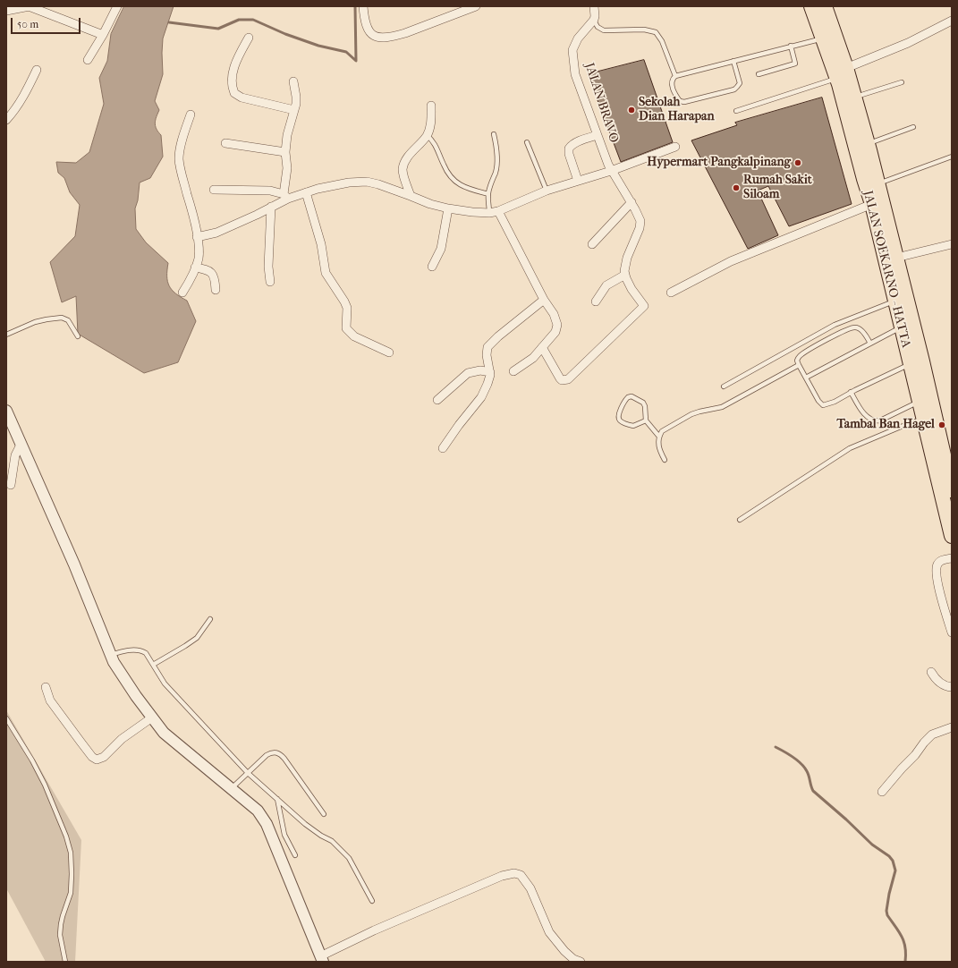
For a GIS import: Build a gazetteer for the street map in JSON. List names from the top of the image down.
{
  "streets": {
    "highway": ["JALAN SOEKARNO - HATTA"],
    "street": ["JALAN BRAVO"]
  },
  "places": [
    "Sekolah Dian Harapan",
    "Hypermart Pangkalpinang",
    "Rumah Sakit Siloam",
    "Tambal Ban Hagel"
  ],
  "scale_bar": "50 m"
}
